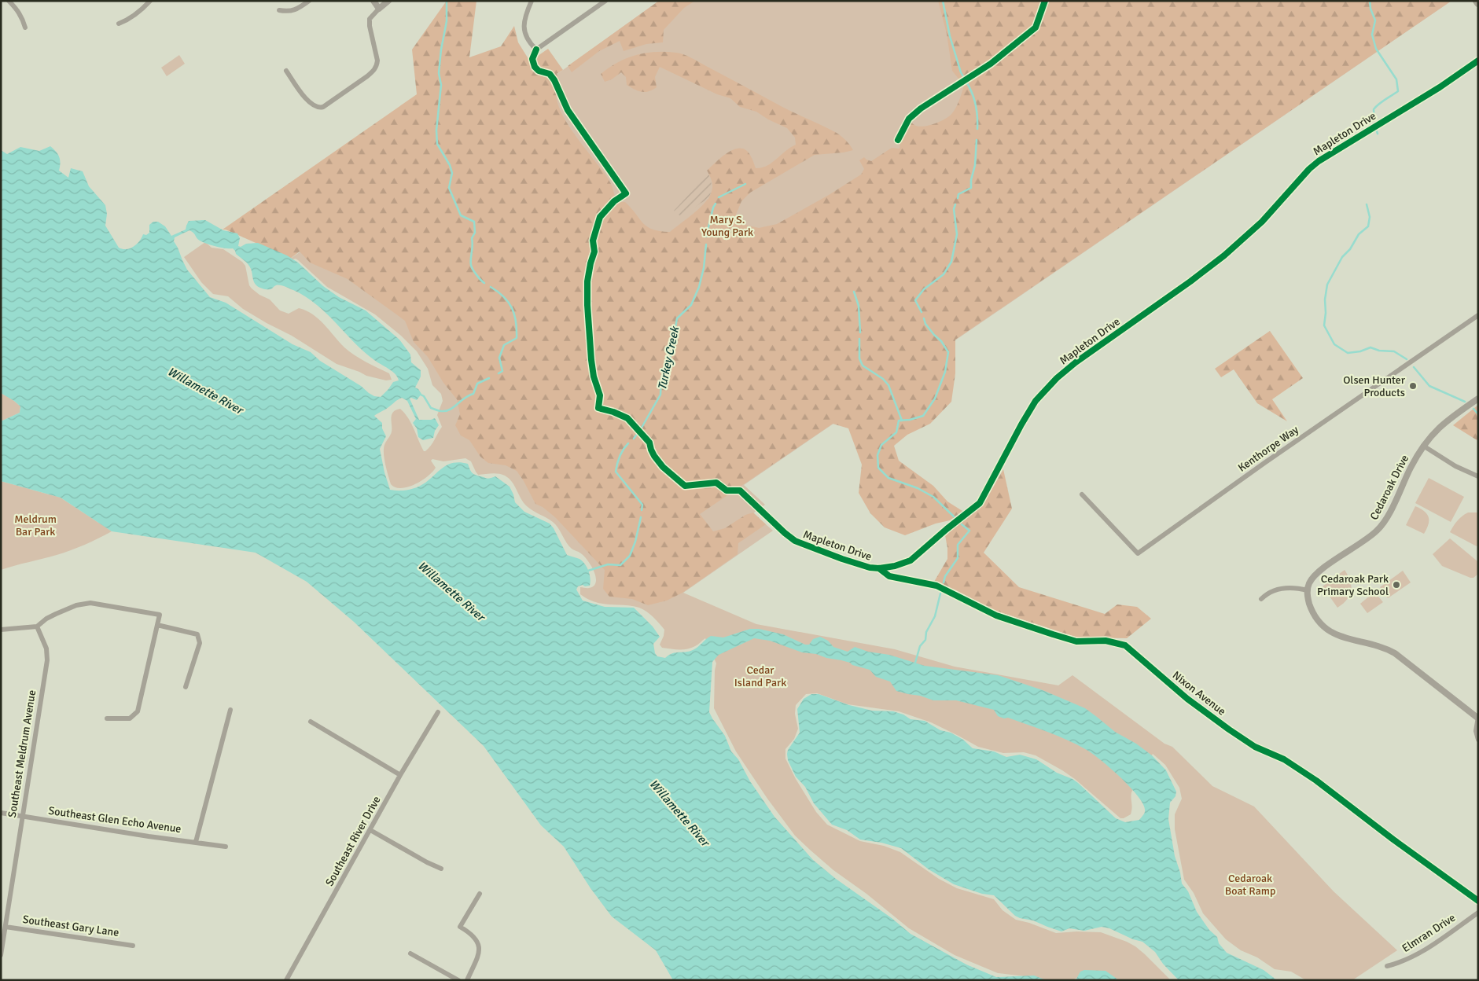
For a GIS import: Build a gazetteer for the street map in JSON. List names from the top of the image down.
{
  "streets": {
    "street": [
      "Mapleton Drive",
      "Kenthorpe Way",
      "Cedaroak Drive",
      "Nixon Avenue",
      "Southeast Meldrum Avenue",
      "Southeast Glen Echo Avenue",
      "Southeast River Drive",
      "Southeast Gary Lane",
      "Elmran Drive"
    ]
  },
  "crossings": [
    ["Mapleton Drive", "Nixon Avenue"],
    ["Southeast Meldrum Avenue", "Southeast Glen Echo Avenue"],
    ["Southeast Meldrum Avenue", "Southeast Gary Lane"]
  ],
  "water": ["Turkey Creek", "Willamette River"],
  "parks": [
    "Mary S. Young Park",
    "Meldrum Bar Park",
    "Cedar Island Park",
    "Cedaroak Boat Ramp"
  ],
  "places": ["Olsen Hunter Products", "Cedaroak Park Primary School"]
}
